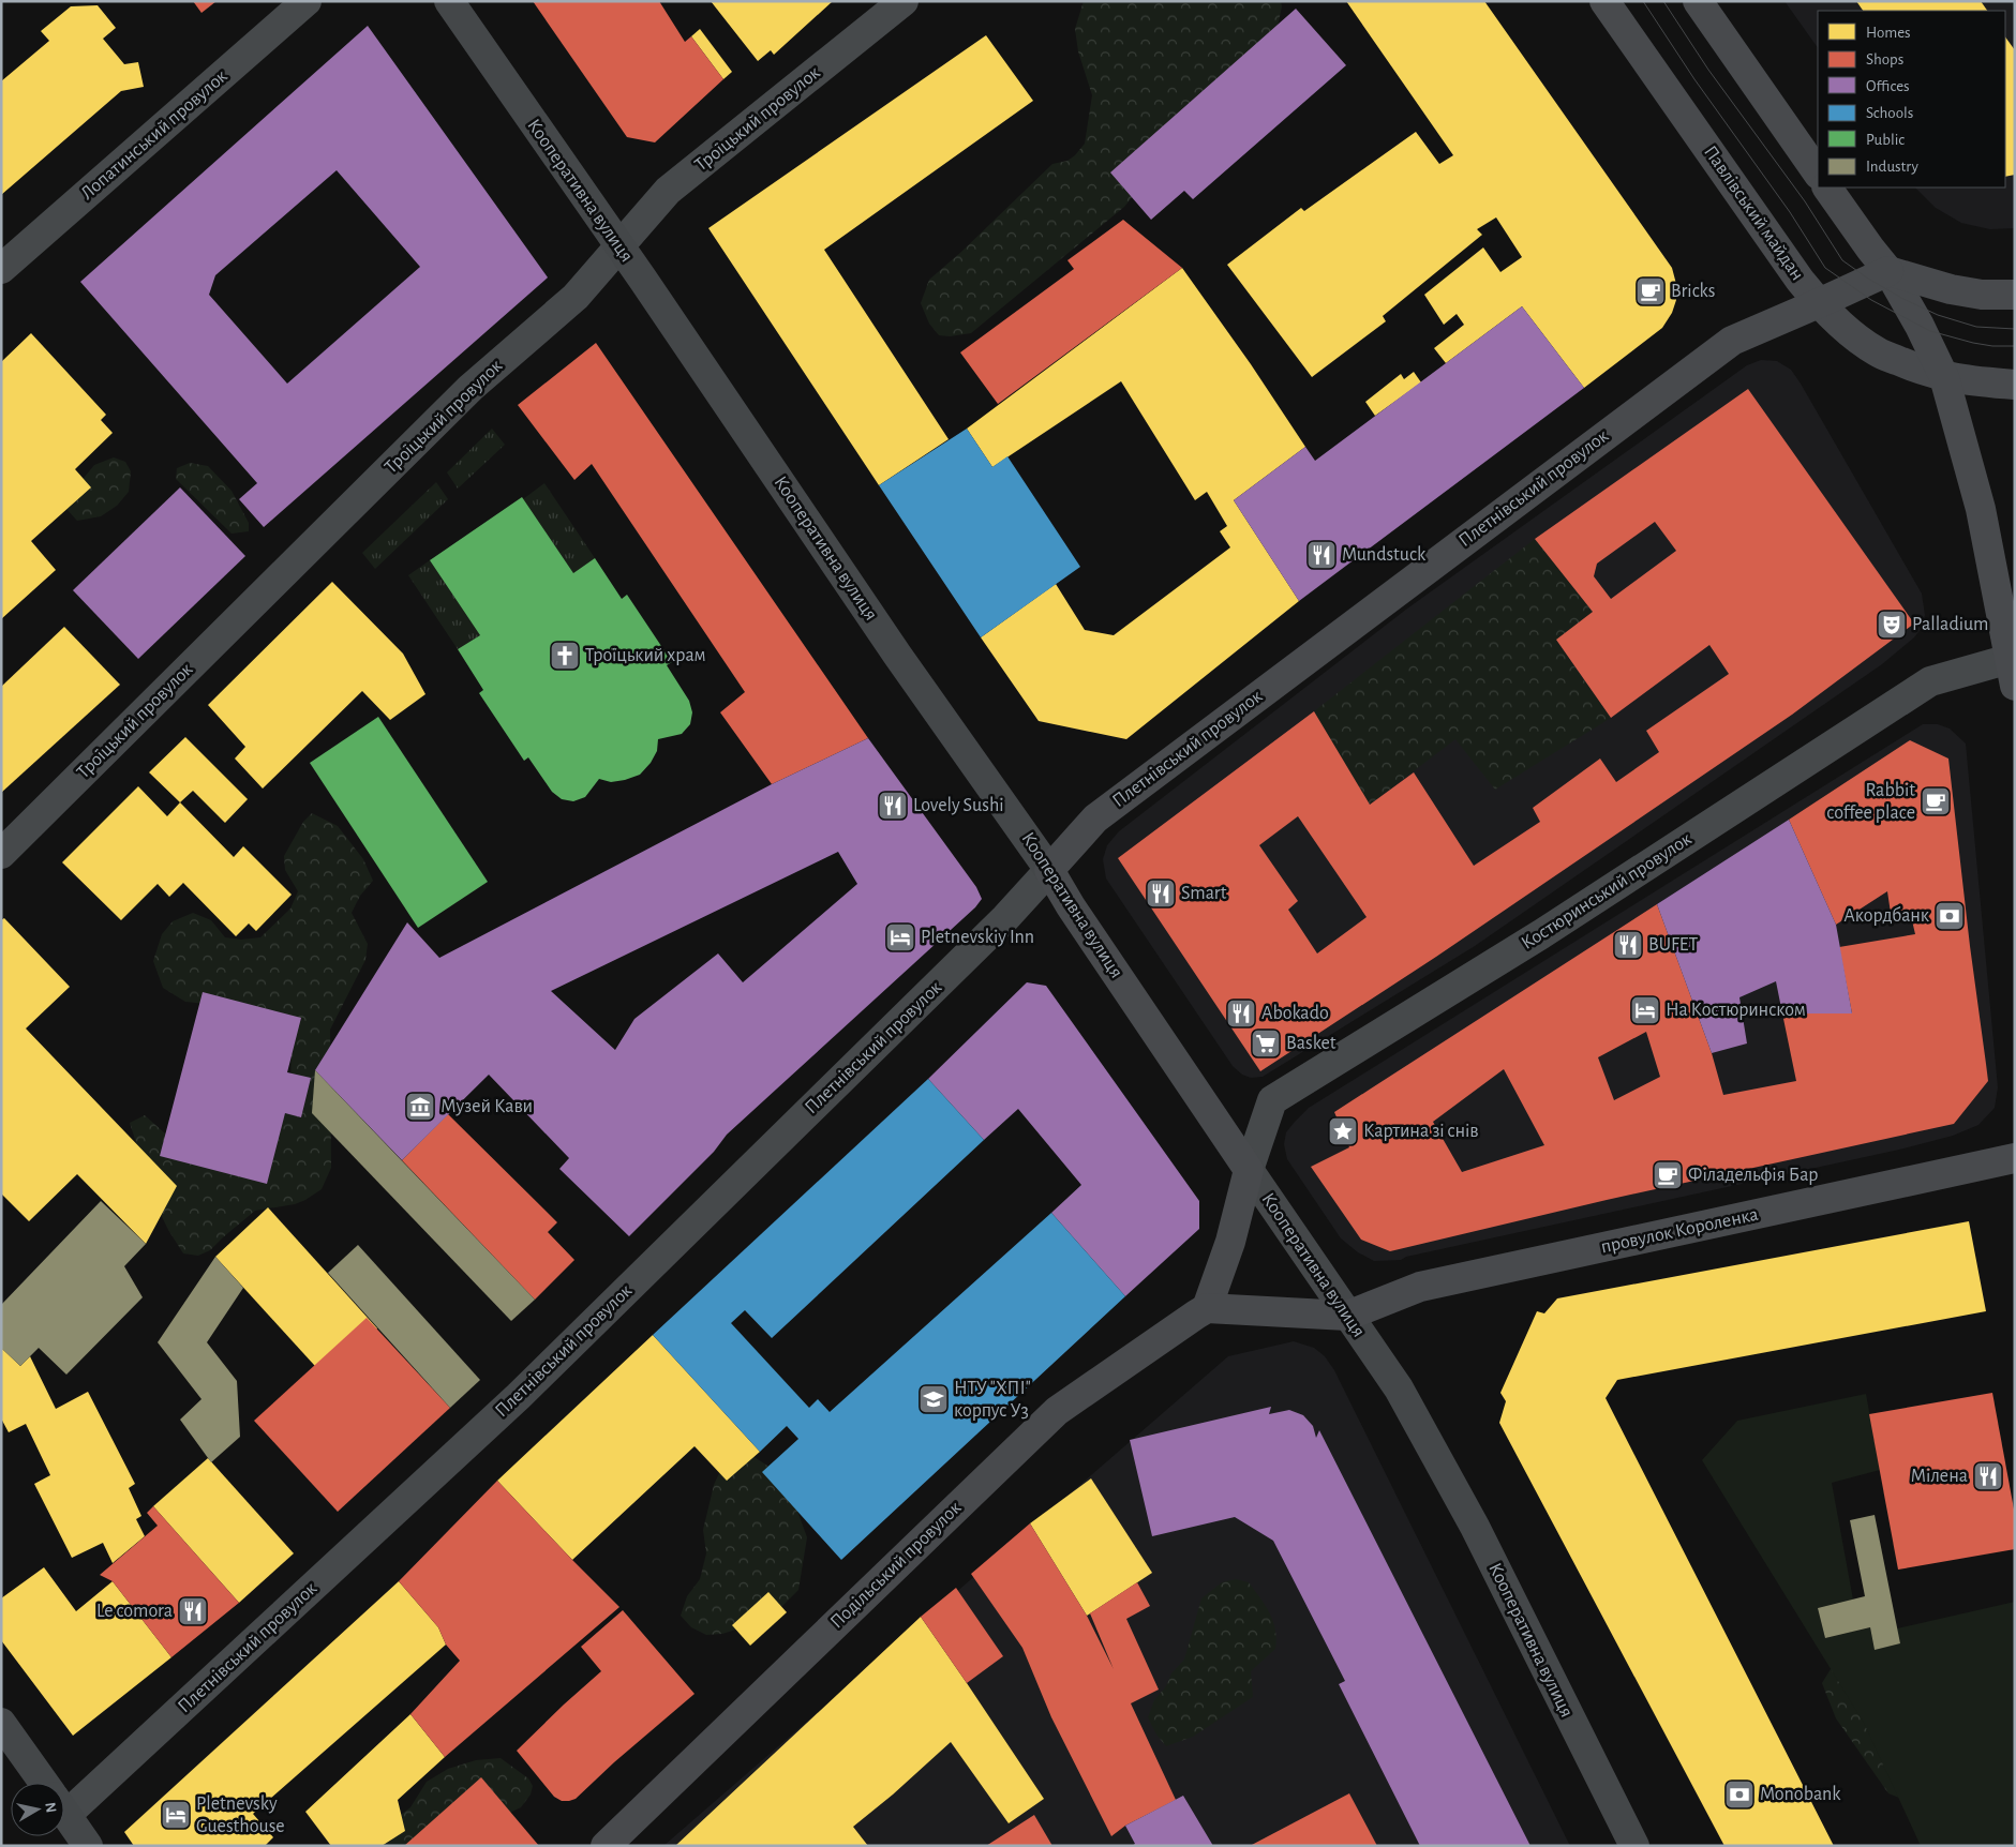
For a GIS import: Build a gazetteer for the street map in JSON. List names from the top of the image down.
{
  "streets": {
    "main road": [
      "Кооперативна вулиця",
      "Павлівський майдан",
      "Плетнівський провулок",
      "провулок Короленка",
      "Подільський провулок"
    ],
    "street": ["Троїцький провулок", "Лопатинський провулок", "Костюринський провулок"]
  },
  "crossings": [
    ["Троїцький провулок", "Кооперативна вулиця"],
    ["Кооперативна вулиця", "Плетнівський провулок"],
    ["Кооперативна вулиця", "Костюринський провулок"],
    ["Кооперативна вулиця", "провулок Короленка"],
    ["Павлівський майдан", "Плетнівський провулок"]
  ],
  "places": {
    "cafe": ["Bricks", "Rabbit coffee place", "Філадельфія Бар"],
    "restaurant": [
      "Mundstuck",
      "Lovely Sushi",
      "Smart",
      "BUFET",
      "Abokado",
      "Мілена",
      "Le comora"
    ],
    "theatre": ["Palladium"],
    "church": ["Троїцький храм"],
    "bank": ["Акордбанк", "Monobank"],
    "hotel": ["Pletnevskiy Inn", "На Костюринском", "Pletnevsky Guesthouse"],
    "supermarket": ["Basket"],
    "museum": ["Музей Кави"],
    "place": ["Картина зі снів"],
    "school or university": ["НТУ \"ХПІ\" корпус У3"]
  },
  "legend": [
    "Homes",
    "Shops",
    "Offices",
    "Schools",
    "Public",
    "Industry"
  ],
  "north": "right"
}
